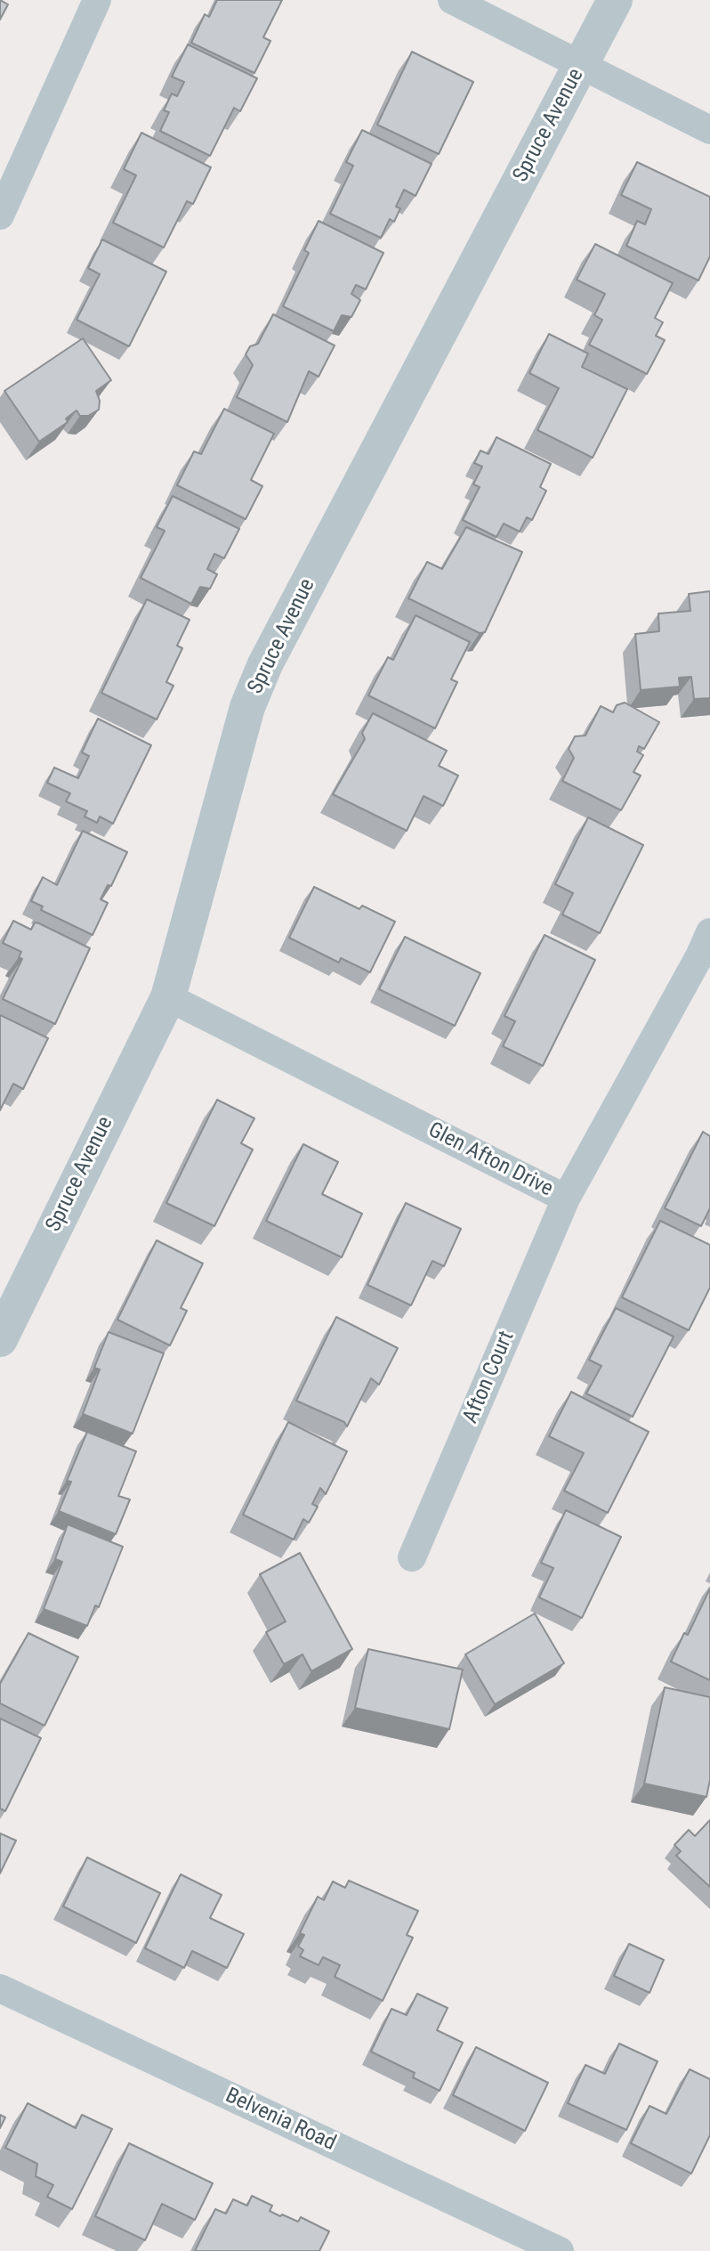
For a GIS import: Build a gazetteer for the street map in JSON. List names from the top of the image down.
{
  "streets": {
    "street": [
      "Spruce Avenue",
      "Glen Afton Drive",
      "Afton Court",
      "Belvenia Road"
    ]
  },
  "crossings": [
    ["Spruce Avenue", "Glen Afton Drive"],
    ["Glen Afton Drive", "Afton Court"]
  ]
}
